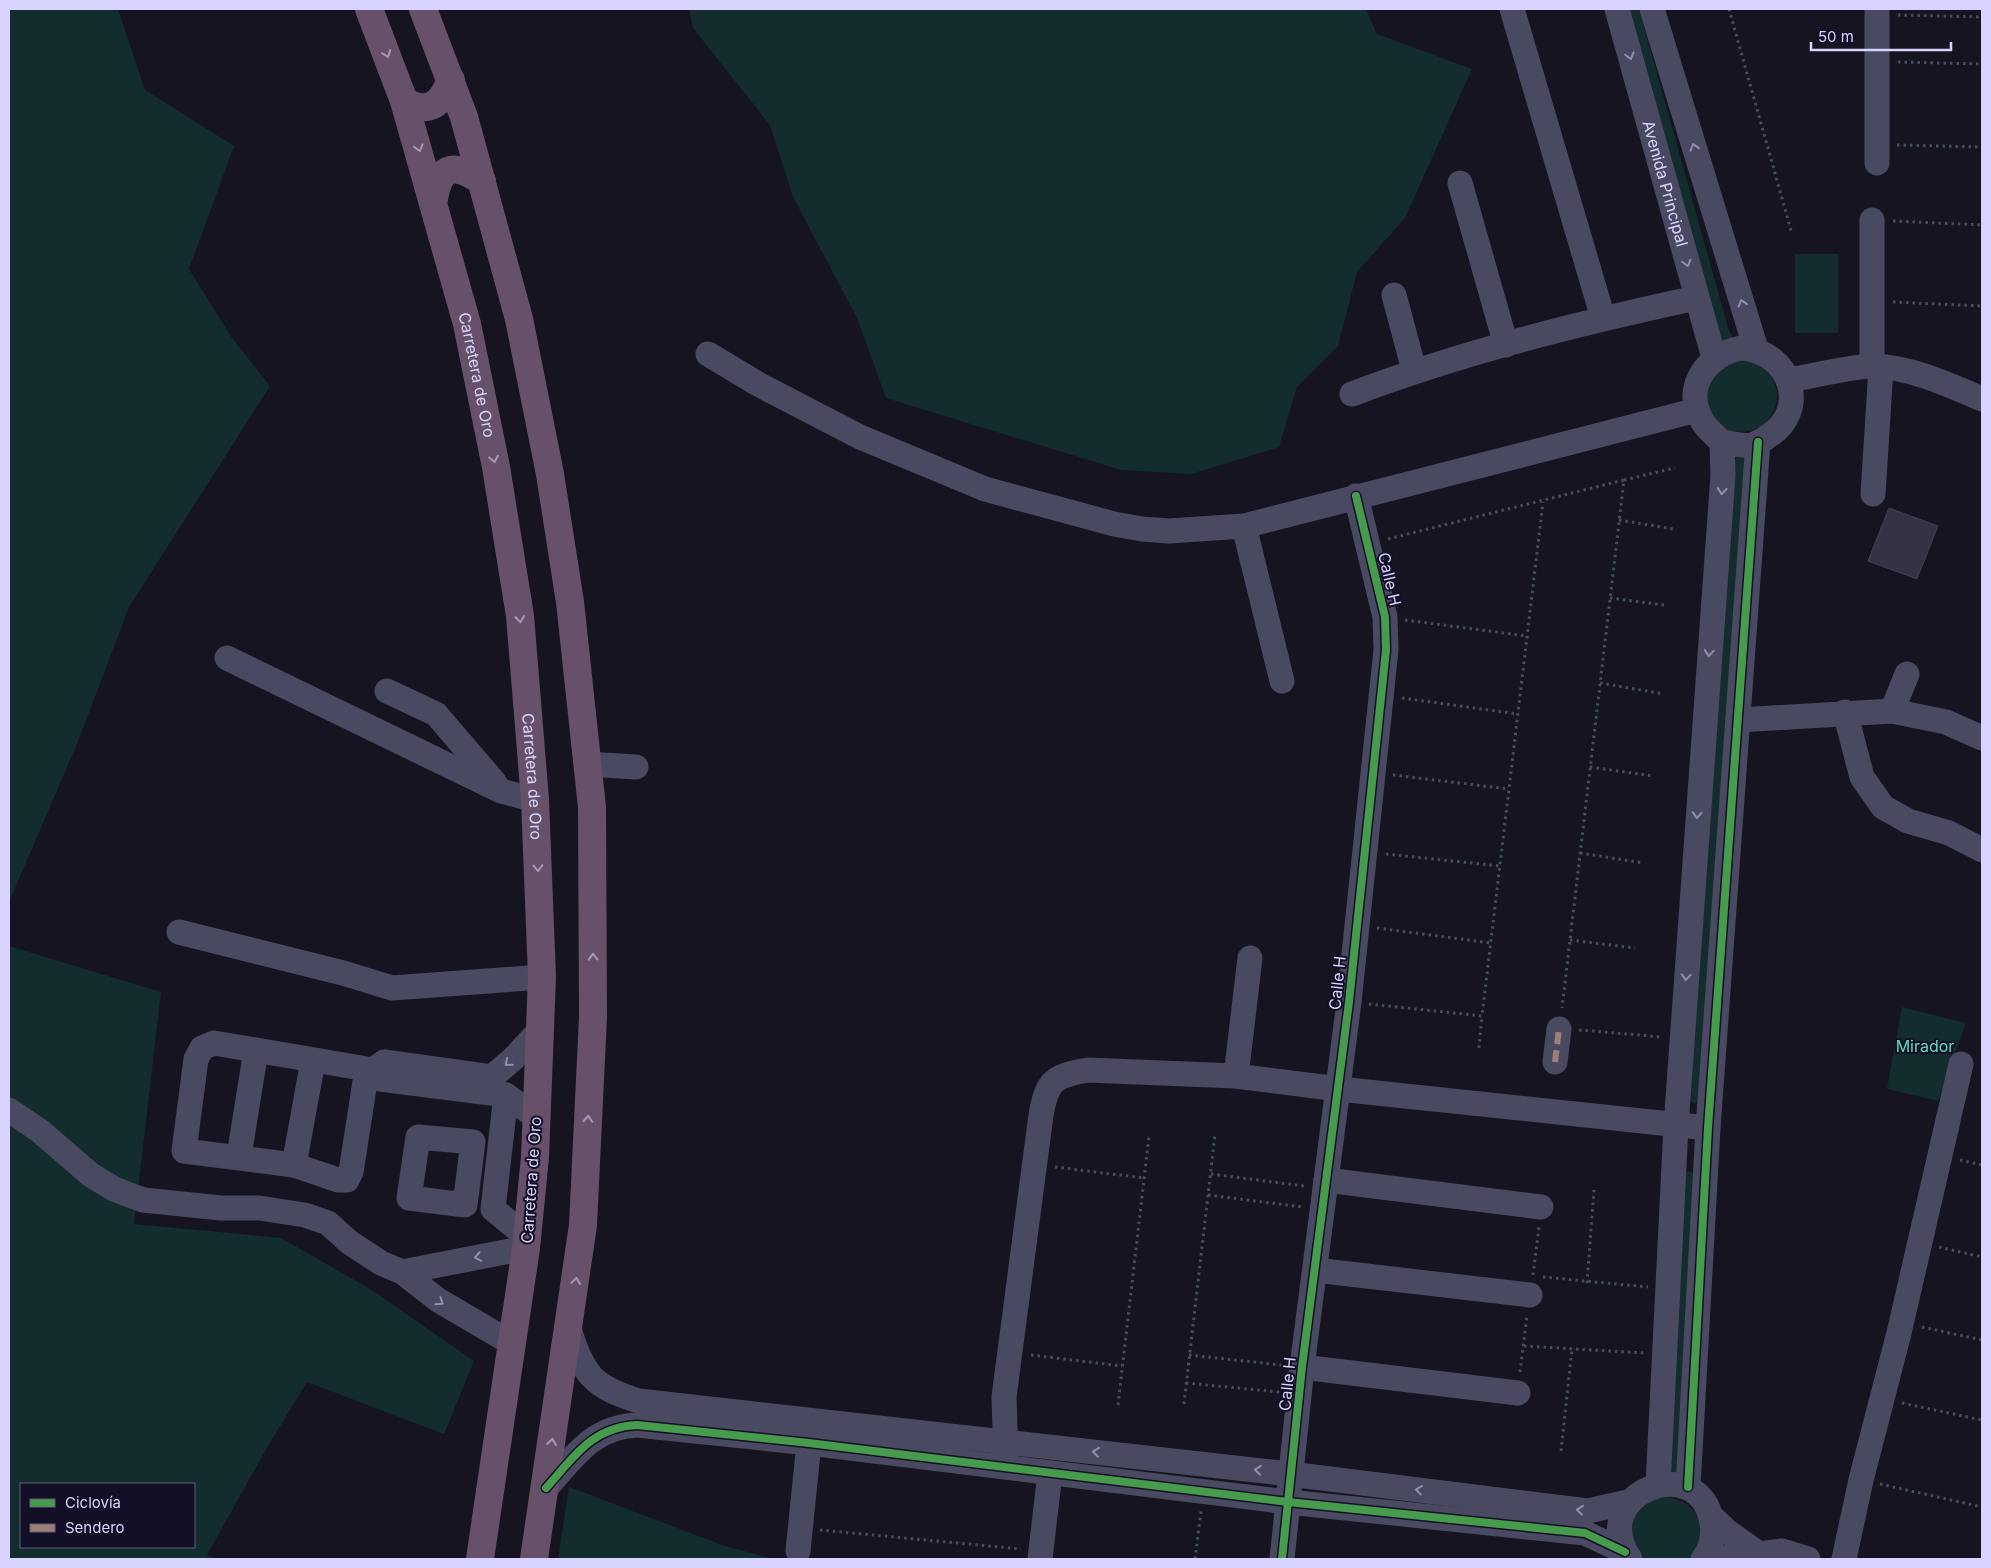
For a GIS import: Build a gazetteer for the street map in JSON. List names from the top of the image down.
{
  "streets": {
    "highway": ["Carretera de Oro"],
    "street": ["Avenida Principal", "Calle H"]
  },
  "parks": ["Mirador"],
  "legend": ["Ciclovía", "Sendero"],
  "scale_bar": "50 m"
}
